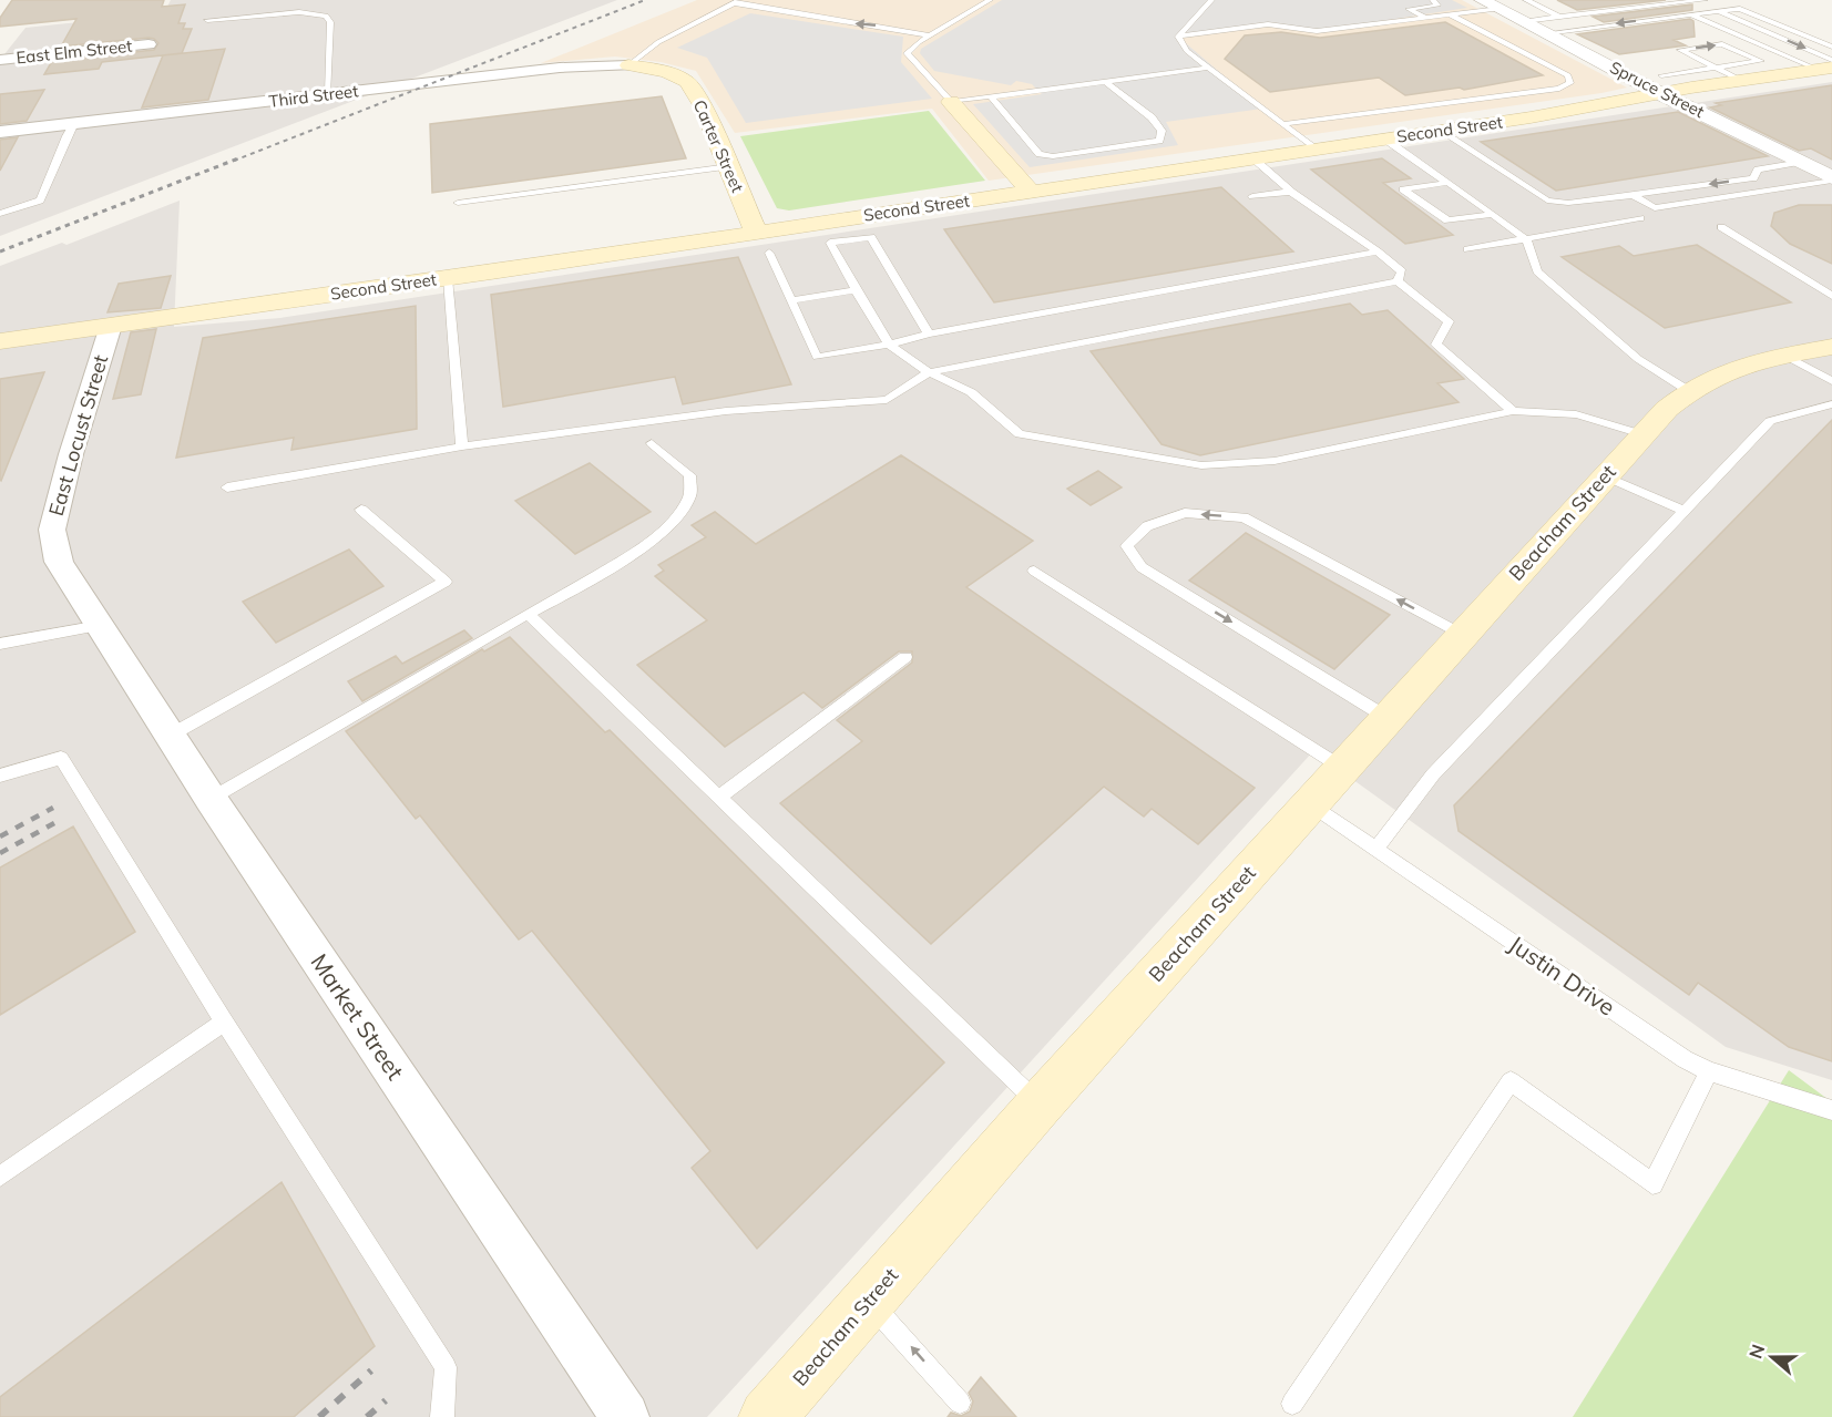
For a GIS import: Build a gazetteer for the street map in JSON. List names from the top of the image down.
{
  "streets": {
    "main road": ["Second Street", "Carter Street", "Beacham Street"],
    "street": [
      "East Elm Street",
      "Spruce Street",
      "Third Street",
      "East Locust Street",
      "Market Street"
    ],
    "lane": ["Justin Drive"]
  },
  "crossings": [
    ["Spruce Street", "Second Street"],
    ["Third Street", "Carter Street"],
    ["Second Street", "Carter Street"],
    ["Second Street", "East Locust Street"],
    ["East Locust Street", "Market Street"],
    ["Beacham Street", "Justin Drive"]
  ],
  "north": "left"
}
